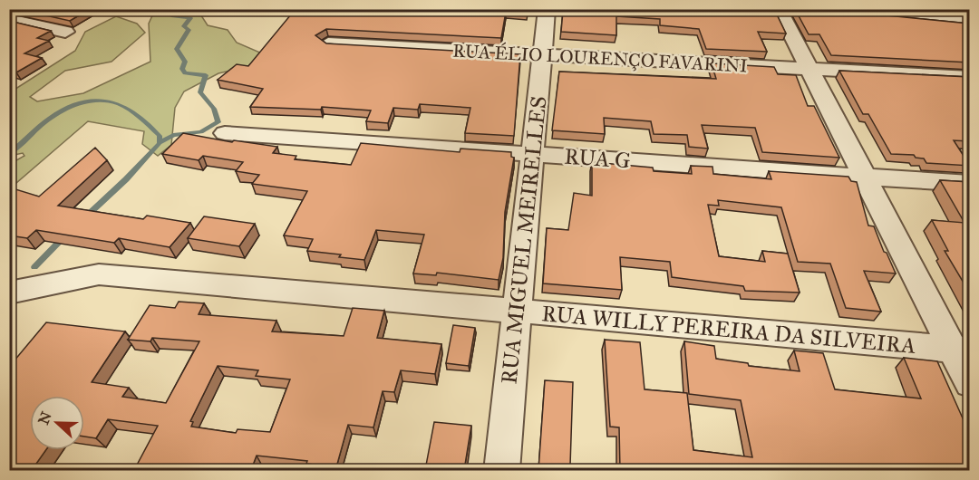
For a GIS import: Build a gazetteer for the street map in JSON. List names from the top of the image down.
{
  "streets": {
    "street": [
      "RUA ÉLIO LOURENÇO FAVARINI",
      "RUA G",
      "RUA MIGUEL MEIRELLES",
      "RUA WILLY PEREIRA DA SILVEIRA"
    ]
  },
  "crossings": [
    ["RUA ÉLIO LOURENÇO FAVARINI", "RUA MIGUEL MEIRELLES"],
    ["RUA G", "RUA MIGUEL MEIRELLES"],
    ["RUA MIGUEL MEIRELLES", "RUA WILLY PEREIRA DA SILVEIRA"]
  ],
  "north": "left"
}
